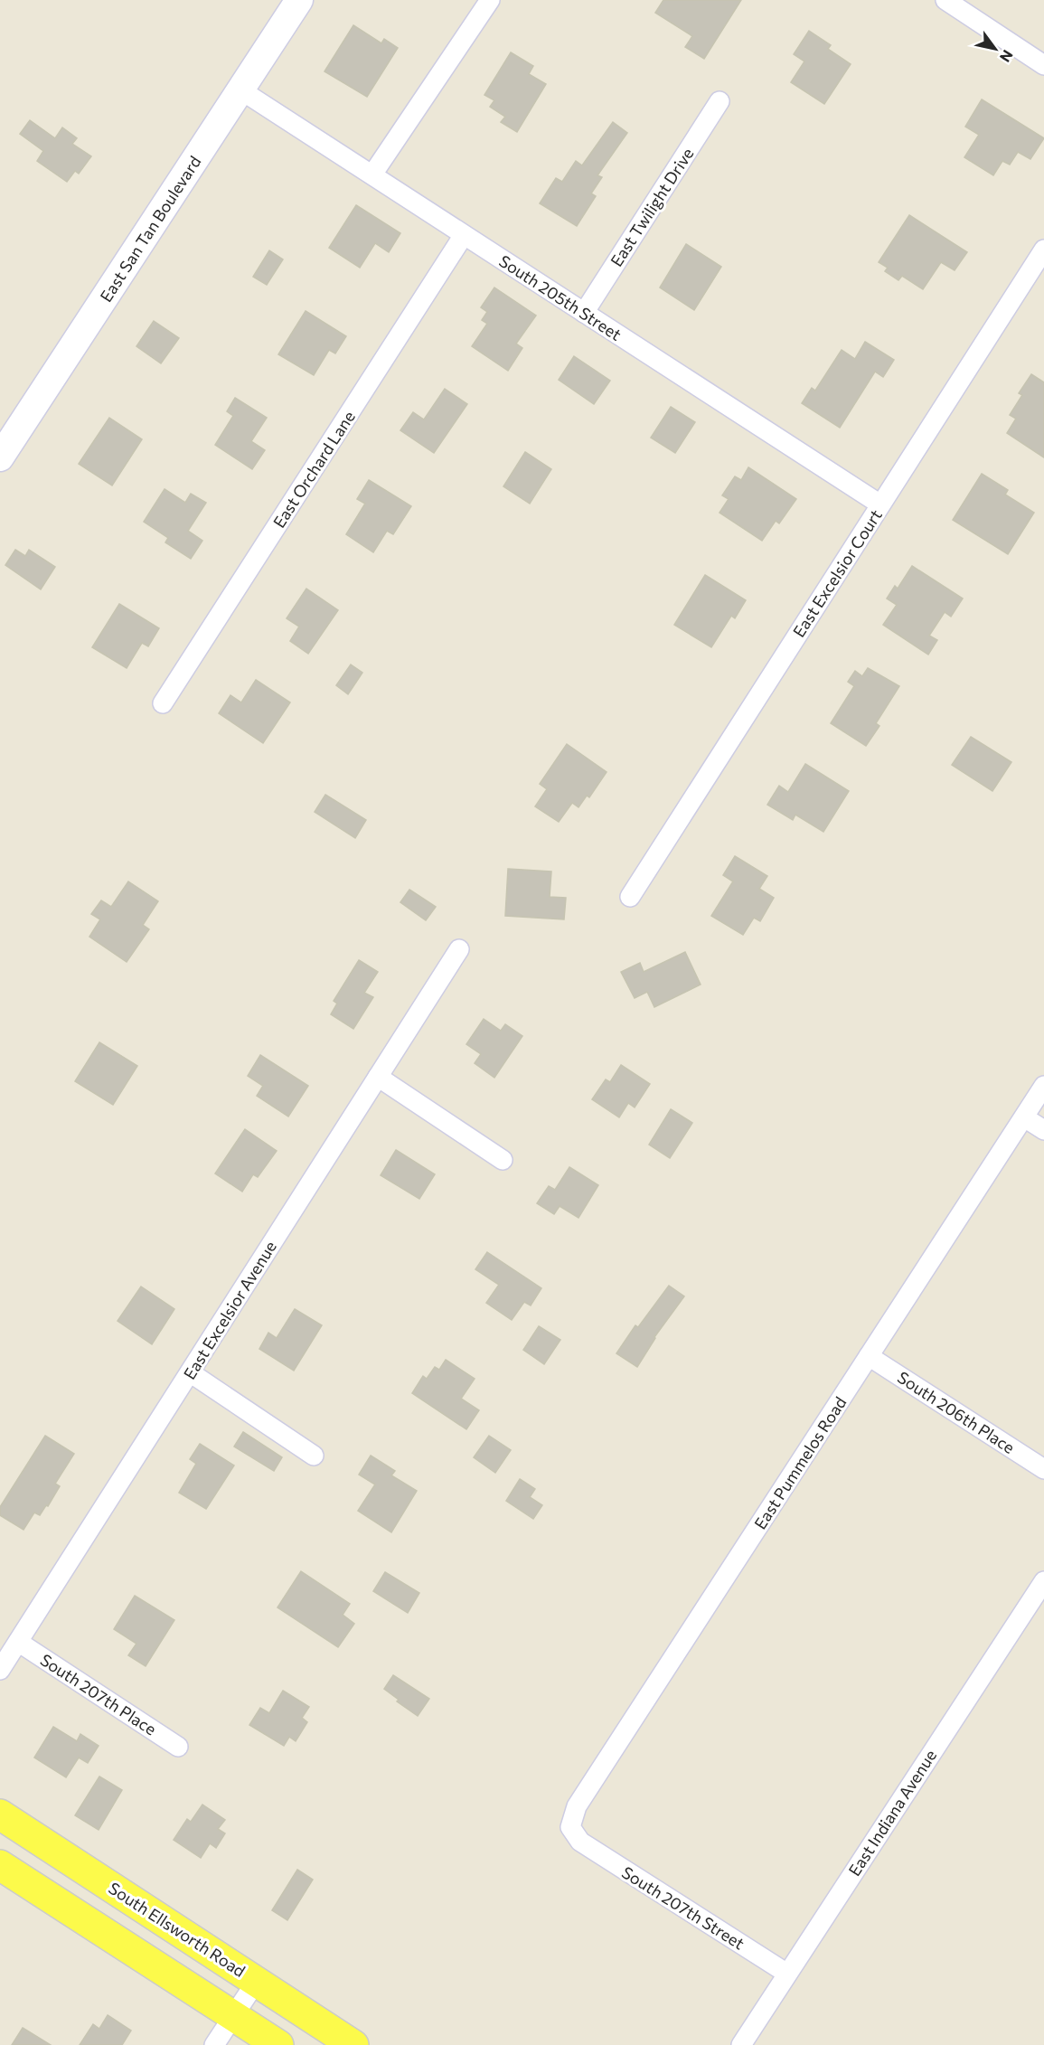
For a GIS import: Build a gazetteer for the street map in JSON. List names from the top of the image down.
{
  "streets": {
    "main road": ["South Ellsworth Road"],
    "street": [
      "East Twilight Drive",
      "East San Tan Boulevard",
      "South 205th Street",
      "East Orchard Lane",
      "East Excelsior Court",
      "East Excelsior Avenue",
      "South 206th Place",
      "East Pummelos Road",
      "South 207th Place",
      "East Indiana Avenue",
      "South 207th Street"
    ]
  },
  "crossings": [
    ["East Twilight Drive", "South 205th Street"],
    ["East San Tan Boulevard", "South 205th Street"],
    ["South 205th Street", "East Orchard Lane"],
    ["South 205th Street", "East Excelsior Court"],
    ["East Excelsior Avenue", "South 207th Place"],
    ["South 206th Place", "East Pummelos Road"],
    ["East Pummelos Road", "South 207th Street"],
    ["East Indiana Avenue", "South 207th Street"]
  ],
  "north": "bottom right"
}
